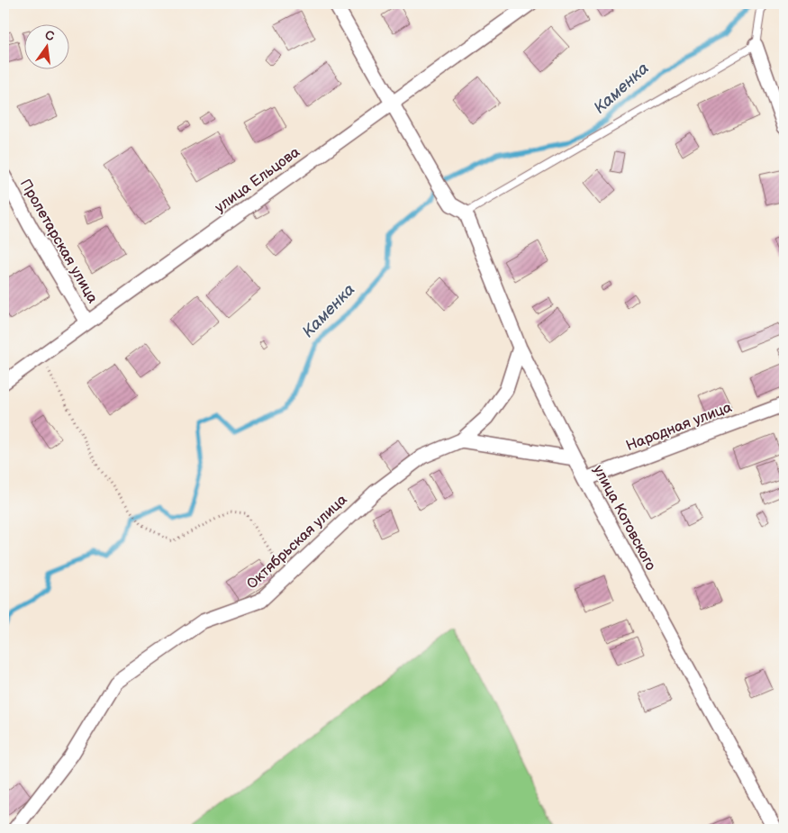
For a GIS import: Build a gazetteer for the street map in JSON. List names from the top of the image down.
{
  "streets": {
    "street": [
      "улица Ельцова",
      "Пролетарская улица",
      "Народная улица",
      "улица Котовского",
      "Октябрьская улица"
    ]
  },
  "crossings": [
    ["улица Ельцова", "Пролетарская улица"],
    ["Народная улица", "улица Котовского"],
    ["улица Котовского", "Октябрьская улица"]
  ],
  "water": ["Каменка"],
  "north": "top"
}
